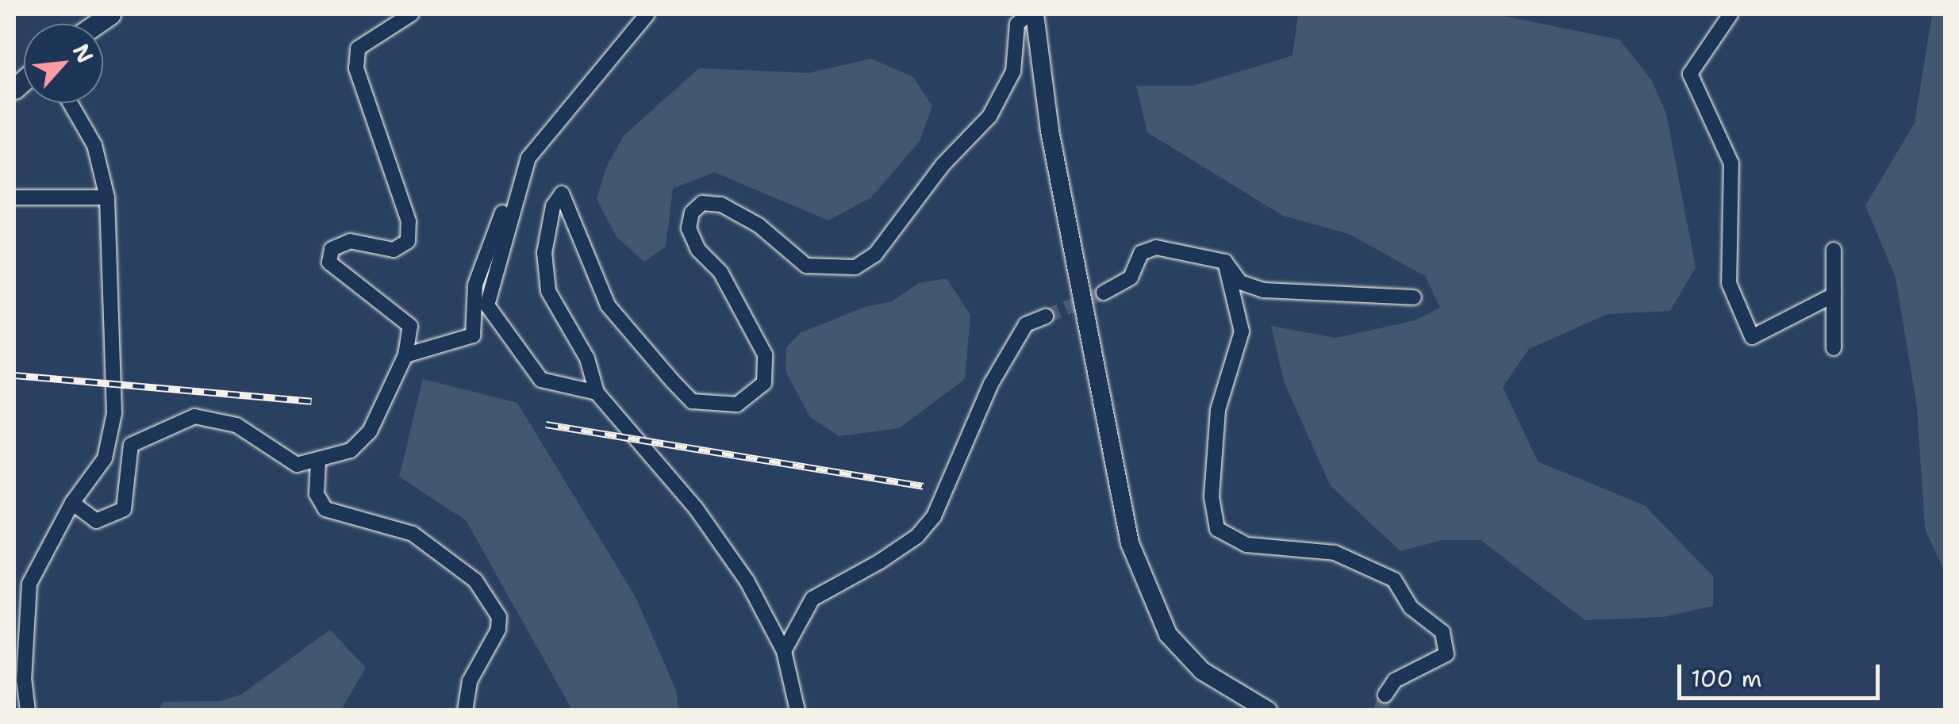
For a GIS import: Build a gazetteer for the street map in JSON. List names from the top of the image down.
{
  "scale_bar": "100 m",
  "north": "top right"
}
